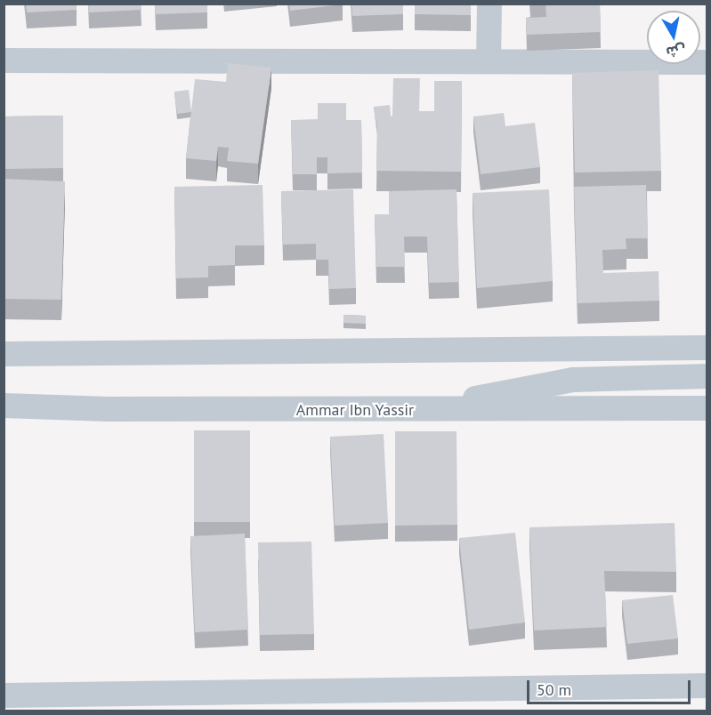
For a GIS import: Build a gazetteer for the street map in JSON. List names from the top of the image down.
{
  "streets": {
    "street": ["Ammar Ibn Yassir"]
  },
  "scale_bar": "50 m",
  "north": "bottom"
}
